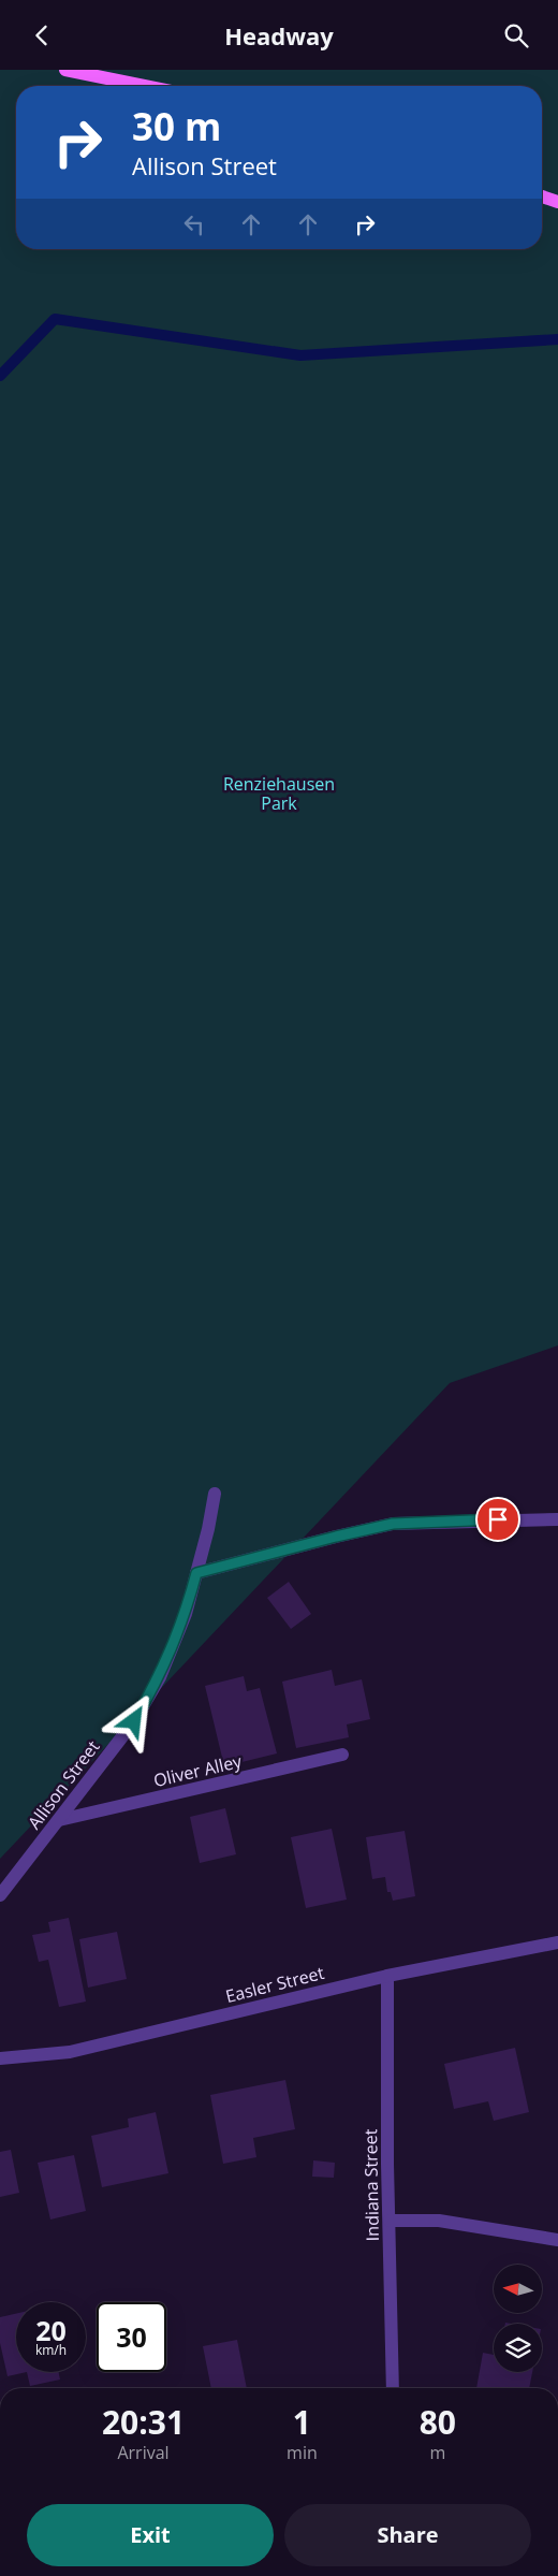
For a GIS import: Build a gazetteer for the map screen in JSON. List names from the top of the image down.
{
  "streets": {
    "street": [
      "Oliver Alley",
      "Allison Street",
      "Easler Street",
      "Indiana Street"
    ]
  },
  "crossings": [
    ["Oliver Alley", "Allison Street"],
    ["Easler Street", "Indiana Street"]
  ],
  "parks": ["Renziehausen Park"],
  "north": "left",
  "page": {
    "header": "Headway",
    "turn": ["30 m", "Allison Street"],
    "speed": "20 km/h",
    "limit": "30",
    "eta": [
      "20:31",
      "Arrival",
      "1",
      "min",
      "80",
      "m"
    ],
    "buttons": ["Exit", "Share"]
  }
}
